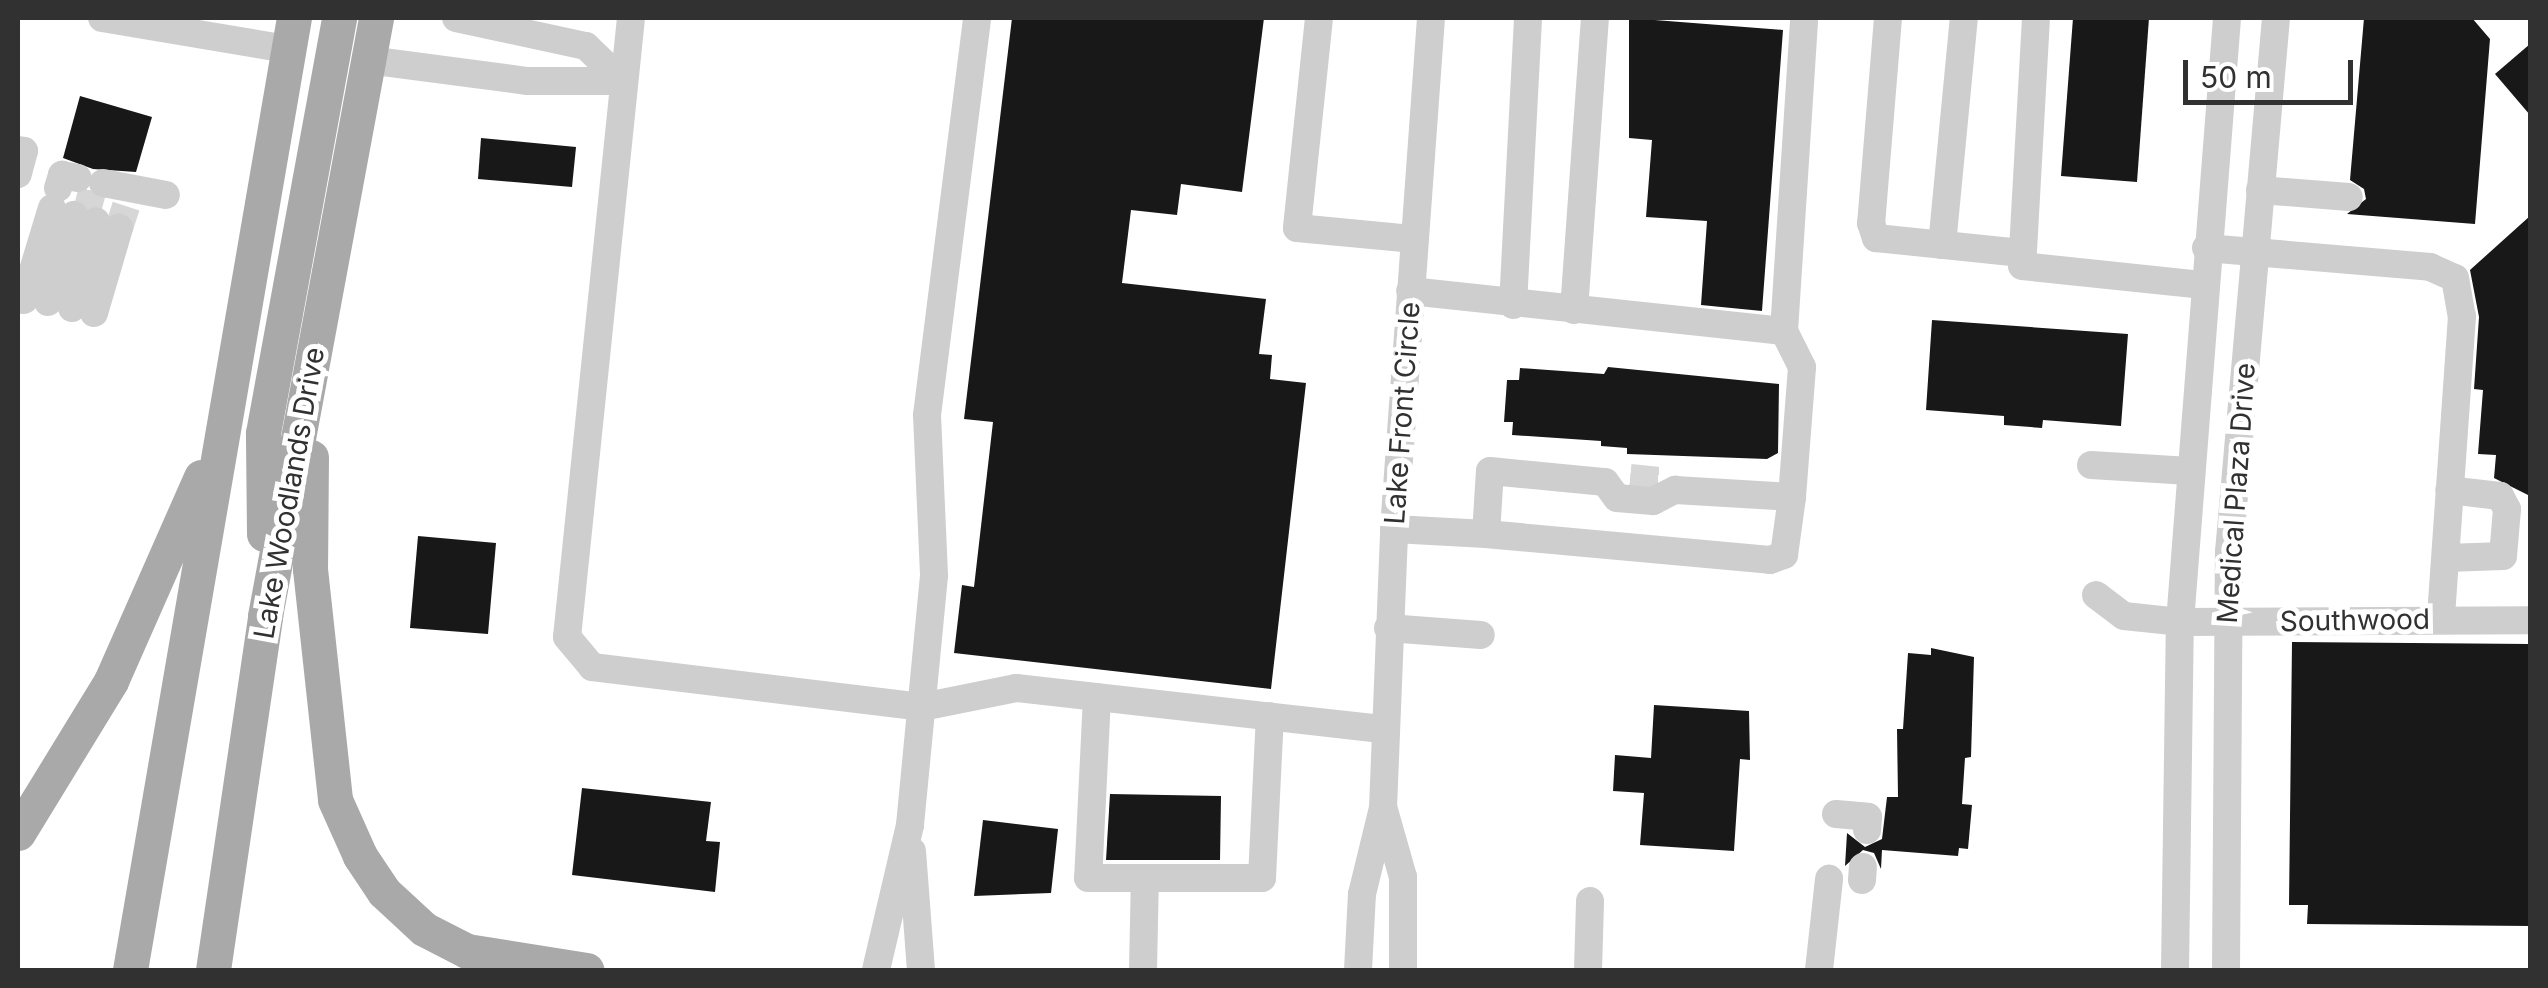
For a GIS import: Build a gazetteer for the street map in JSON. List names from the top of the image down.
{
  "streets": {
    "main road": ["Lake Woodlands Drive"],
    "street": ["Lake Front Circle", "Medical Plaza Drive", "Southwood"]
  },
  "crossings": [
    ["Medical Plaza Drive", "Southwood"]
  ],
  "scale_bar": "50 m"
}
